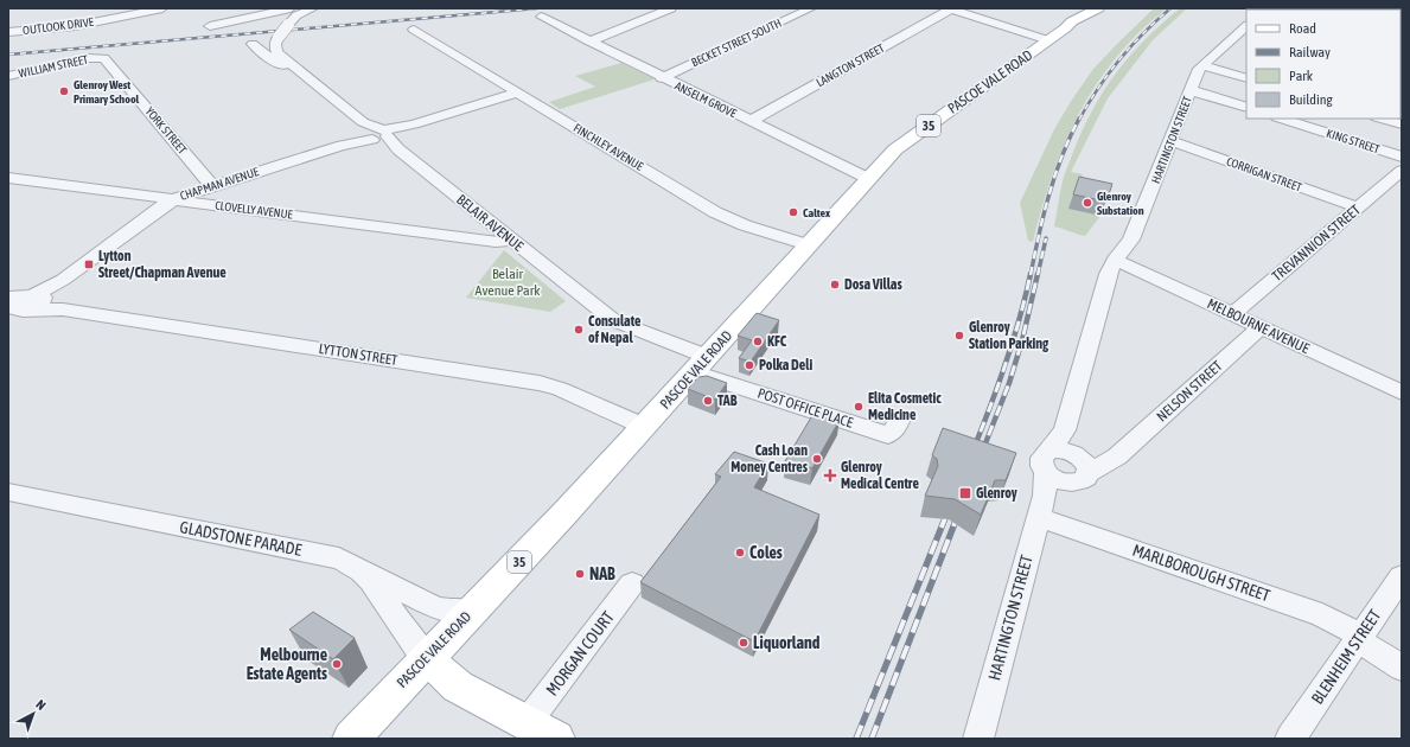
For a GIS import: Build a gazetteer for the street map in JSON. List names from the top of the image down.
{
  "streets": {
    "main road": ["PASCOE VALE ROAD", "35"],
    "street": [
      "OUTLOOK DRIVE",
      "BECKET STREET SOUTH",
      "LANGTON STREET",
      "WILLIAM STREET",
      "ANSELM GROVE",
      "YORK STREET",
      "HARTINGTON STREET",
      "KING STREET",
      "FINCHLEY AVENUE",
      "CORRIGAN STREET",
      "CHAPMAN AVENUE",
      "CLOVELLY AVENUE",
      "BELAIR AVENUE",
      "TREVANNION STREET",
      "MELBOURNE AVENUE",
      "LYTTON STREET",
      "NELSON STREET",
      "POST OFFICE PLACE",
      "GLADSTONE PARADE",
      "MARLBOROUGH STREET",
      "MORGAN COURT",
      "BLENHEIM STREET"
    ]
  },
  "crossings": [
    ["BECKET STREET SOUTH", "ANSELM GROVE"],
    ["LANGTON STREET", "ANSELM GROVE"],
    ["WILLIAM STREET", "YORK STREET"],
    ["PASCOE VALE ROAD", "ANSELM GROVE"],
    ["PASCOE VALE ROAD", "FINCHLEY AVENUE"],
    ["PASCOE VALE ROAD", "BELAIR AVENUE"],
    ["PASCOE VALE ROAD", "LYTTON STREET"],
    ["PASCOE VALE ROAD", "POST OFFICE PLACE"],
    ["PASCOE VALE ROAD", "GLADSTONE PARADE"],
    ["YORK STREET", "CHAPMAN AVENUE"],
    ["HARTINGTON STREET", "CORRIGAN STREET"],
    ["HARTINGTON STREET", "MELBOURNE AVENUE"],
    ["HARTINGTON STREET", "NELSON STREET"],
    ["HARTINGTON STREET", "MARLBOROUGH STREET"],
    ["FINCHLEY AVENUE", "CHAPMAN AVENUE"],
    ["CORRIGAN STREET", "TREVANNION STREET"],
    ["CHAPMAN AVENUE", "CLOVELLY AVENUE"],
    ["CHAPMAN AVENUE", "BELAIR AVENUE"],
    ["CHAPMAN AVENUE", "LYTTON STREET"],
    ["CLOVELLY AVENUE", "BELAIR AVENUE"],
    ["BELAIR AVENUE", "POST OFFICE PLACE"],
    ["TREVANNION STREET", "MELBOURNE AVENUE"],
    ["MELBOURNE AVENUE", "NELSON STREET"],
    ["NELSON STREET", "MARLBOROUGH STREET"],
    ["MARLBOROUGH STREET", "BLENHEIM STREET"]
  ],
  "parks": ["Belair Avenue Park"],
  "places": {
    "other": [
      "Glenroy West Primary School",
      "Glenroy Substation",
      "Caltex",
      "Dosa Villas",
      "Consulate of Nepal",
      "Glenroy Station Parking",
      "KFC",
      "Polka Deli",
      "TAB",
      "Elita Cosmetic Medicine",
      "Cash Loan Money Centres",
      "Coles",
      "NAB",
      "Liquorland",
      "Melbourne Estate Agents"
    ],
    "transit": ["Lytton Street/Chapman Avenue", "Glenroy"],
    "health": ["Glenroy Medical Centre"]
  },
  "legend": [
    "Road",
    "Railway",
    "Park",
    "Building"
  ],
  "north": "top right"
}
